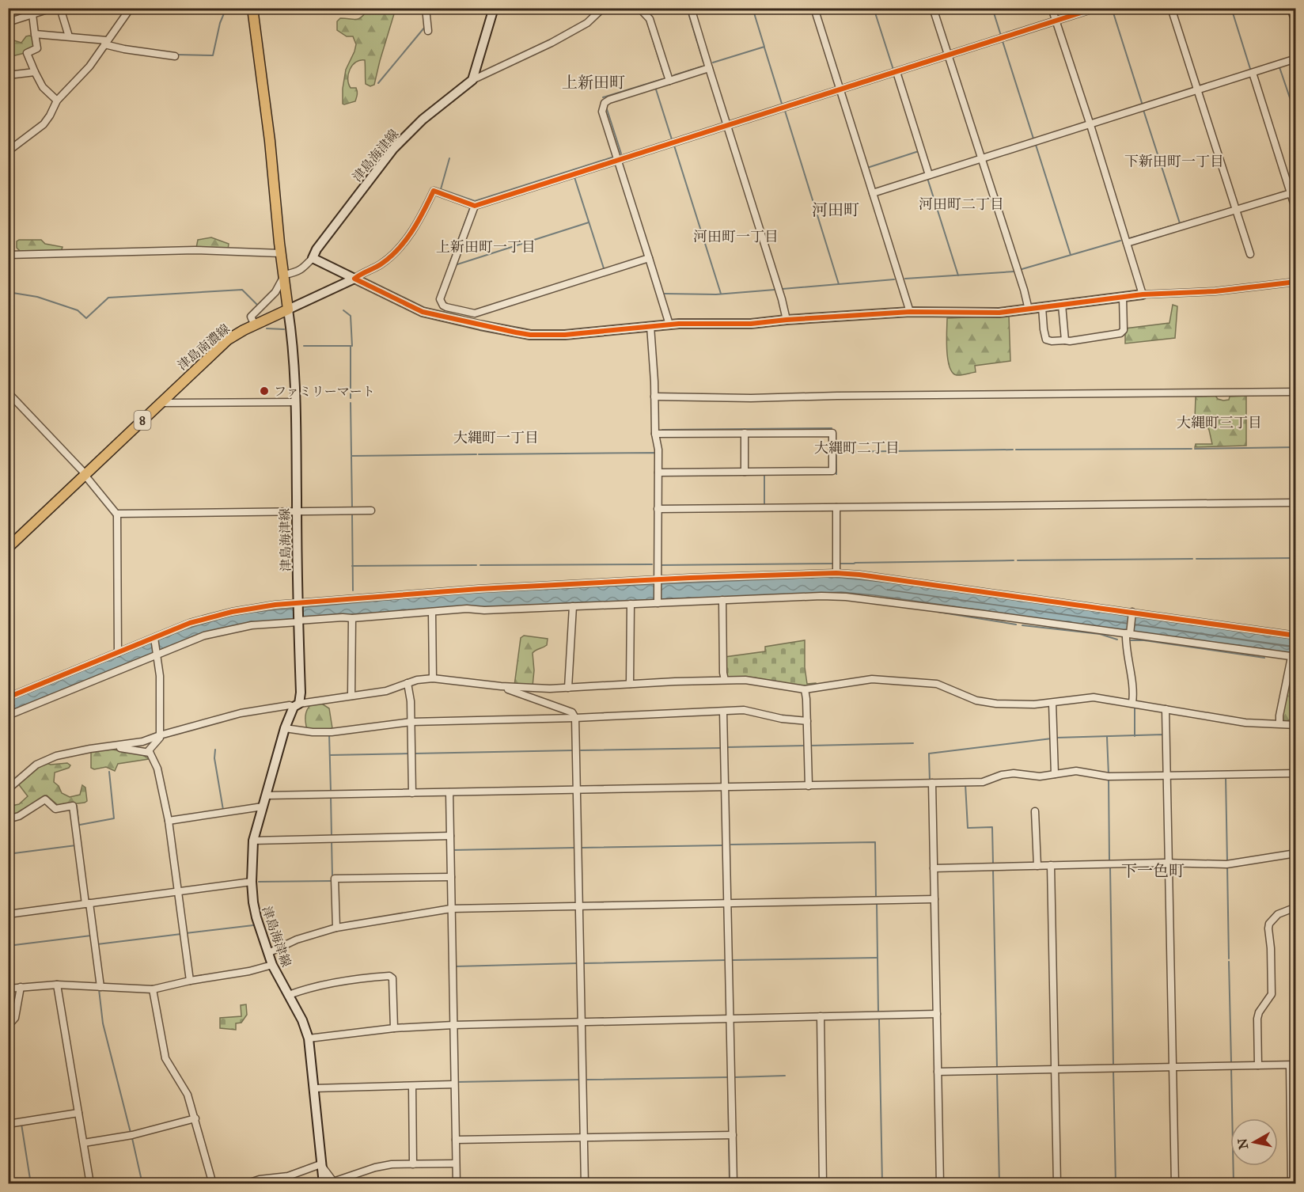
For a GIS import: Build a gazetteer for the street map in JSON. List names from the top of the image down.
{
  "streets": {
    "main road": ["津島海津線", "津島南濃線", "8"]
  },
  "crossings": [
    ["津島海津線", "津島南濃線"]
  ],
  "districts": [
    "上新田町",
    "下新田町一丁目",
    "河田町二丁目",
    "河田町",
    "河田町一丁目",
    "上新田町一丁目",
    "大縄町三丁目",
    "大縄町一丁目",
    "大縄町二丁目",
    "下一色町"
  ],
  "places": ["ファミリーマート"],
  "north": "left"
}
